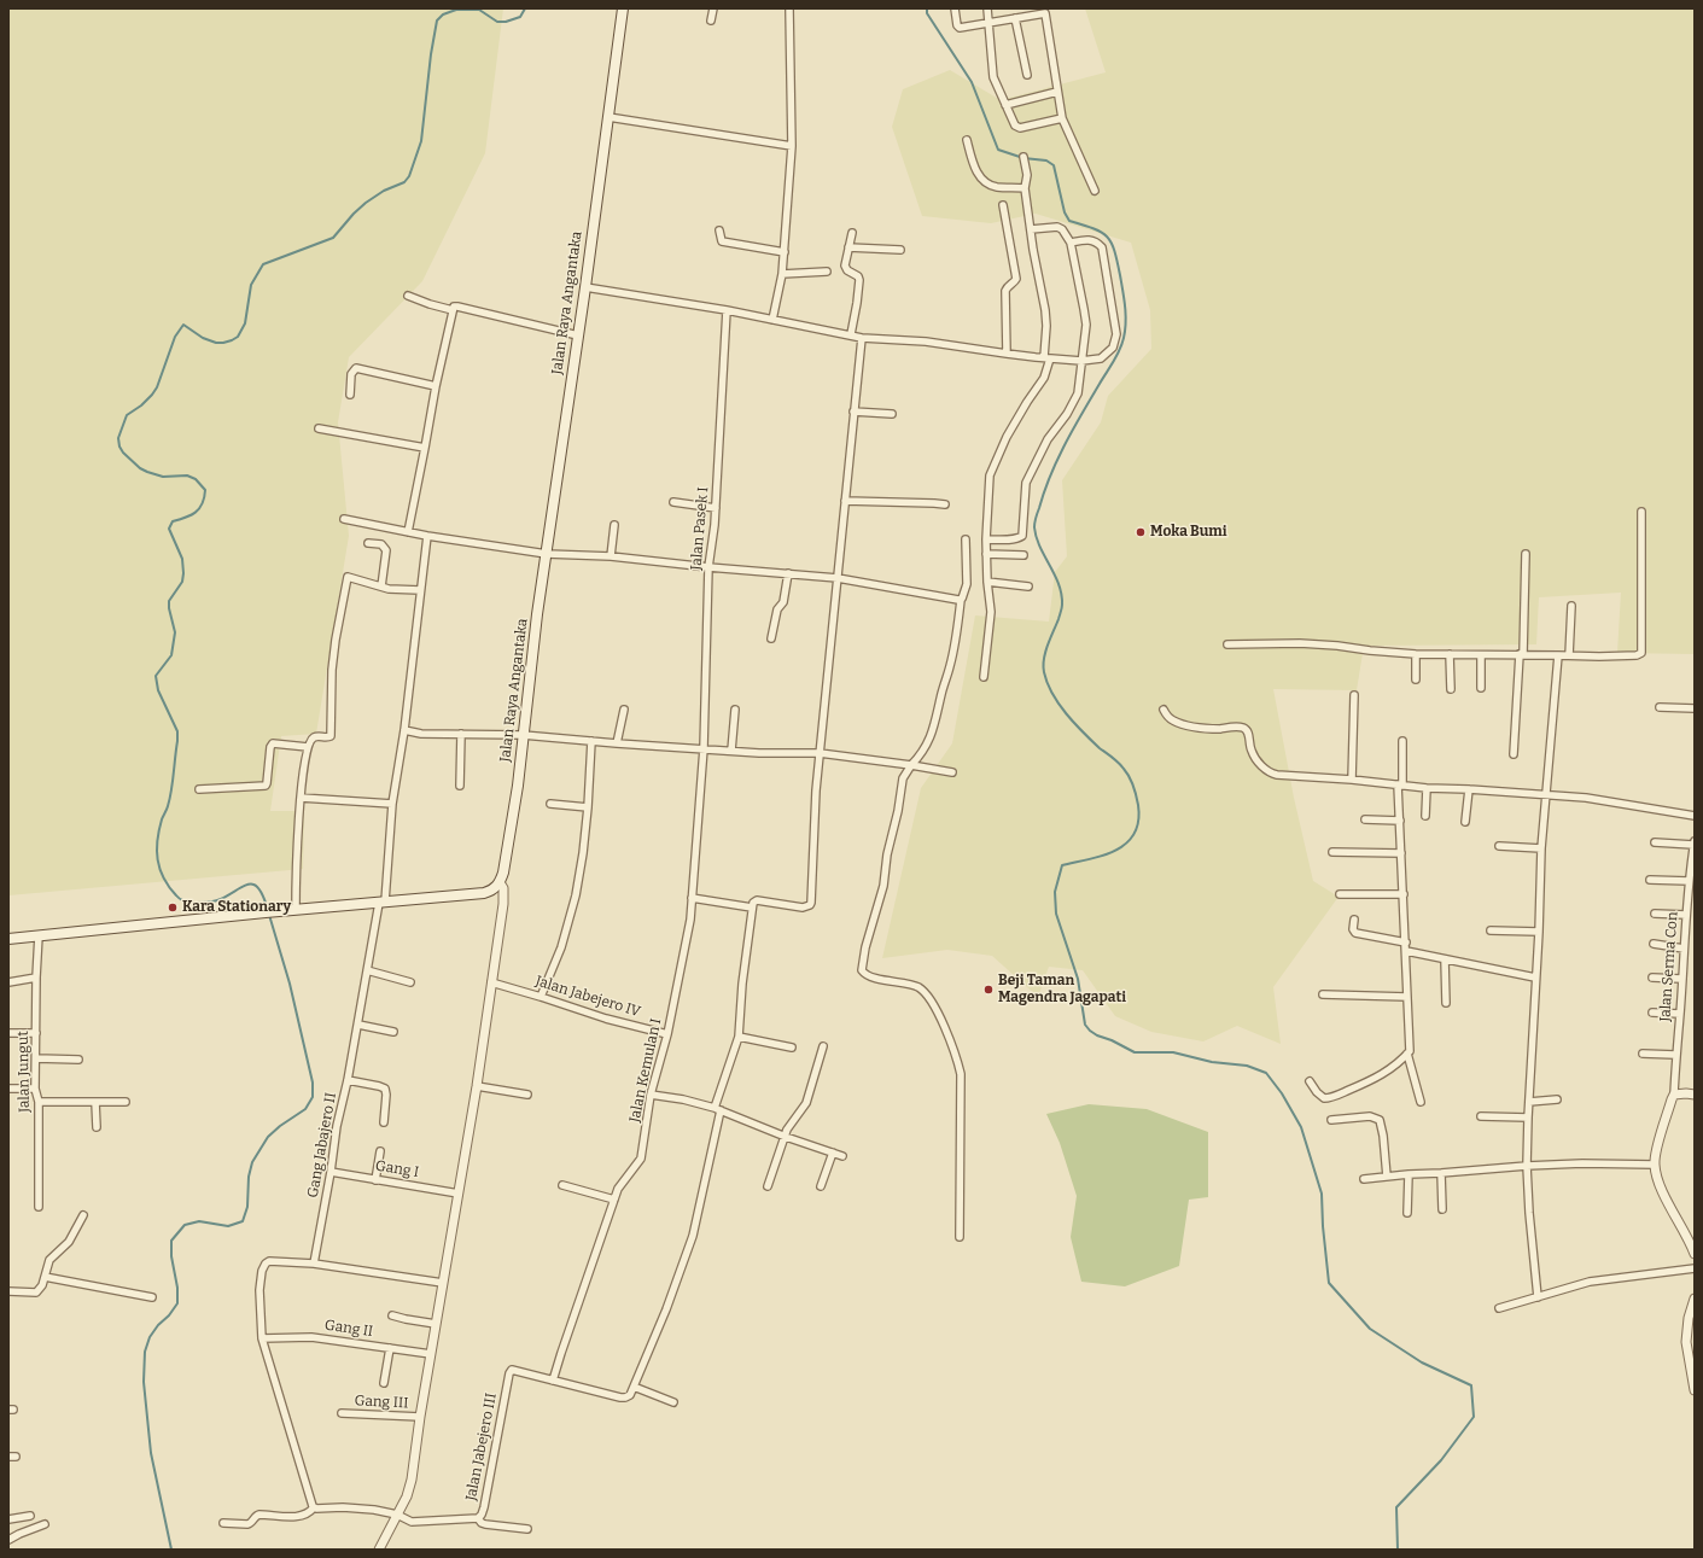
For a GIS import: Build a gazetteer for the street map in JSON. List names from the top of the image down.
{
  "streets": {
    "main road": ["Jalan Raya Angantaka"],
    "street": [
      "Jalan Pasek I",
      "Jalan Serma Con",
      "Jalan Jabejero IV",
      "Jalan Kemulan I",
      "Jalan Jungut",
      "Gang Jabajero II",
      "Gang I",
      "Gang II",
      "Gang III",
      "Jalan Jabejero III"
    ]
  },
  "crossings": [
    ["Jalan Pasek I", "Jalan Kemulan I"],
    ["Jalan Jabejero IV", "Jalan Kemulan I"],
    ["Jalan Kemulan I", "Jalan Jabejero III"],
    ["Gang Jabajero II", "Gang I"]
  ],
  "places": ["Moka Bumi", "Kara Stationary", "Beji Taman Magendra Jagapati"]
}
